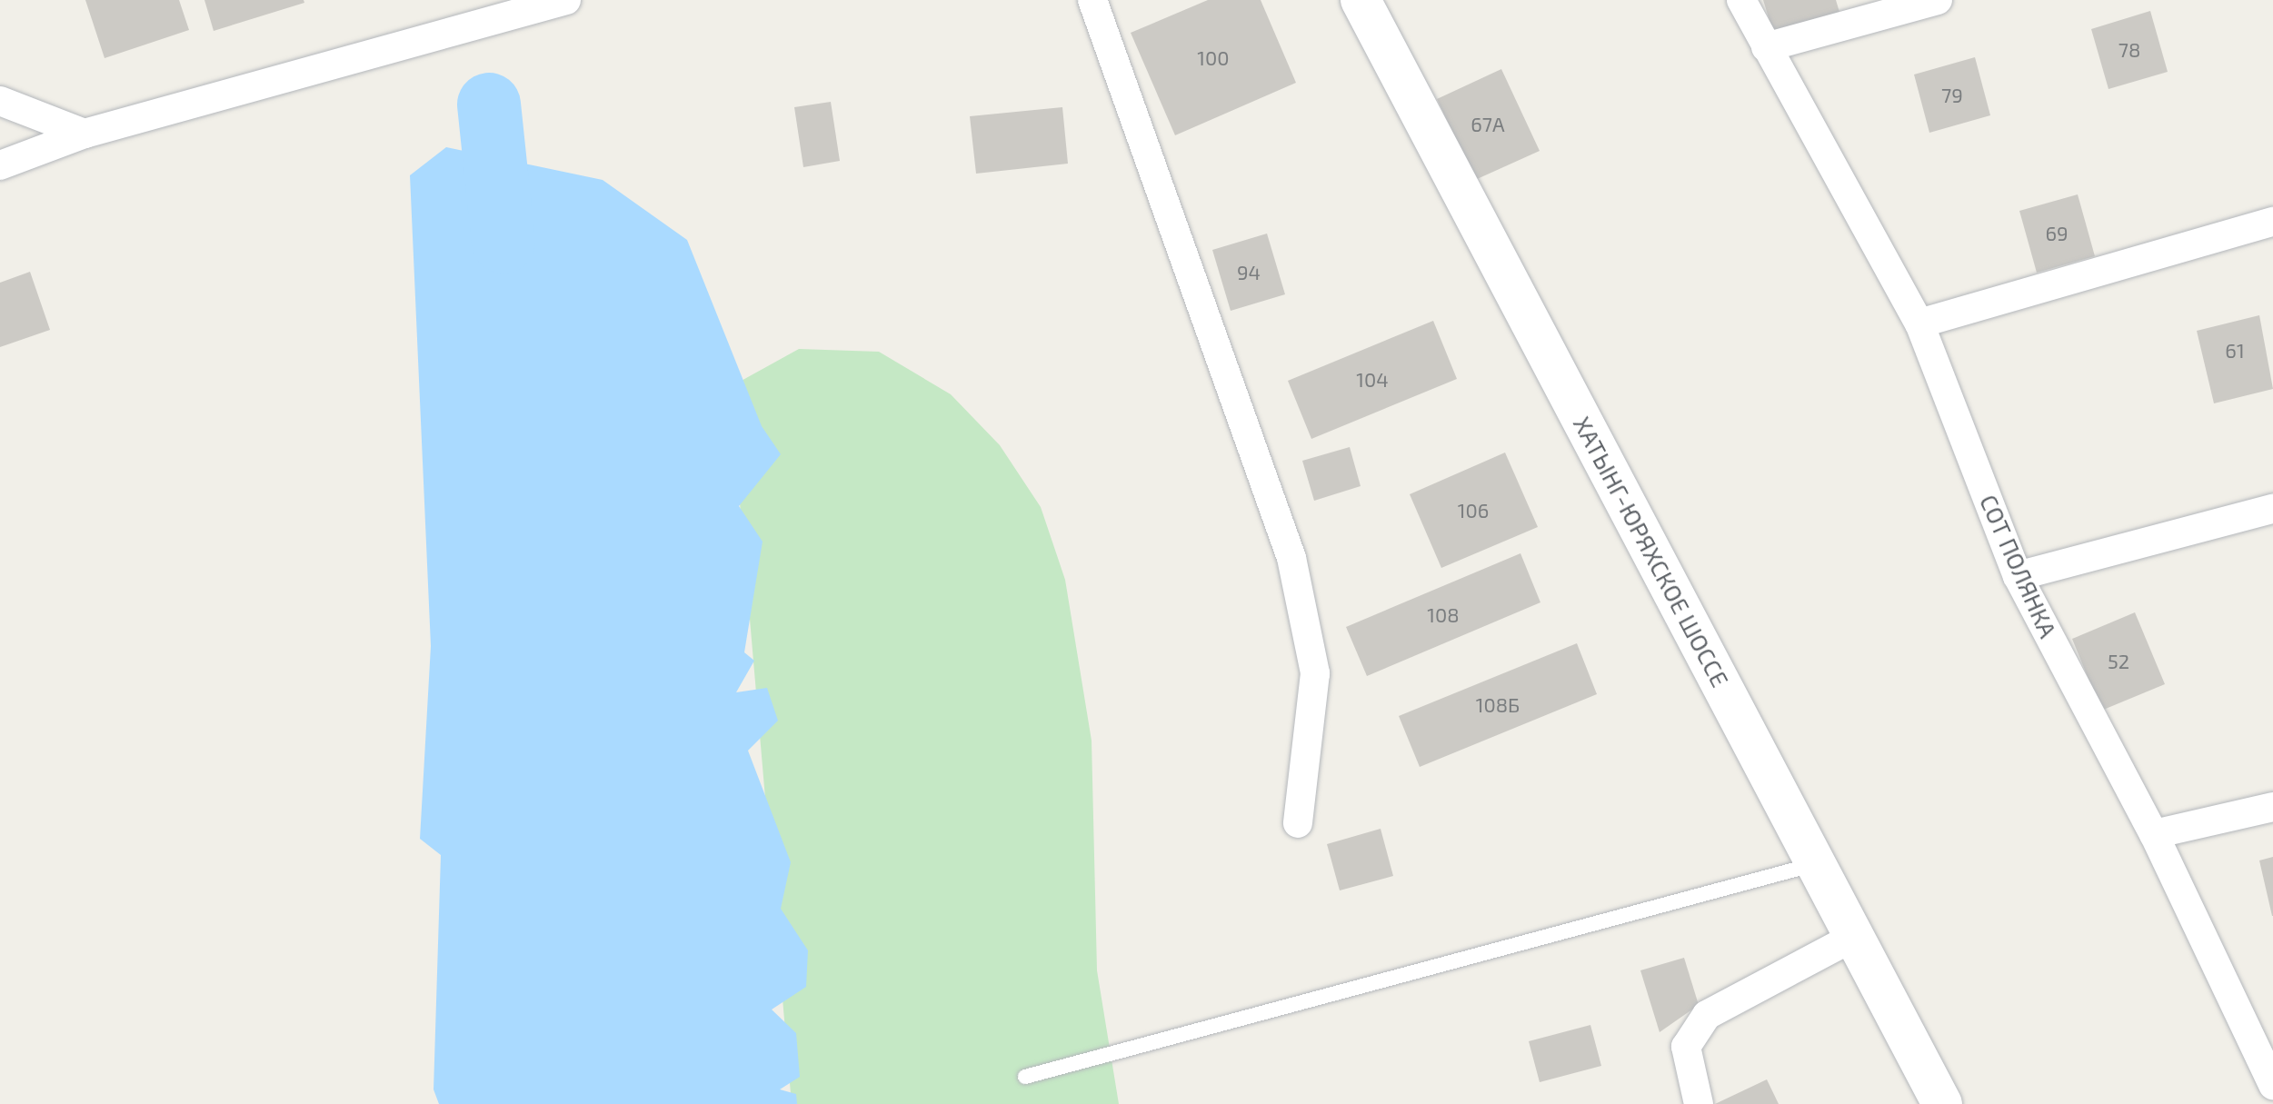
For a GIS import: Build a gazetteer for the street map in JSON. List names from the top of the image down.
{
  "streets": {
    "main road": ["ХАТЫНГ-ЮРЯХСКОЕ ШОССЕ"],
    "street": ["СОТ ПОЛЯНКА"]
  },
  "house_numbers": [
    "78",
    "100",
    "79",
    "67А",
    "69",
    "94",
    "61",
    "104",
    "106",
    "108",
    "52",
    "108Б"
  ]
}
